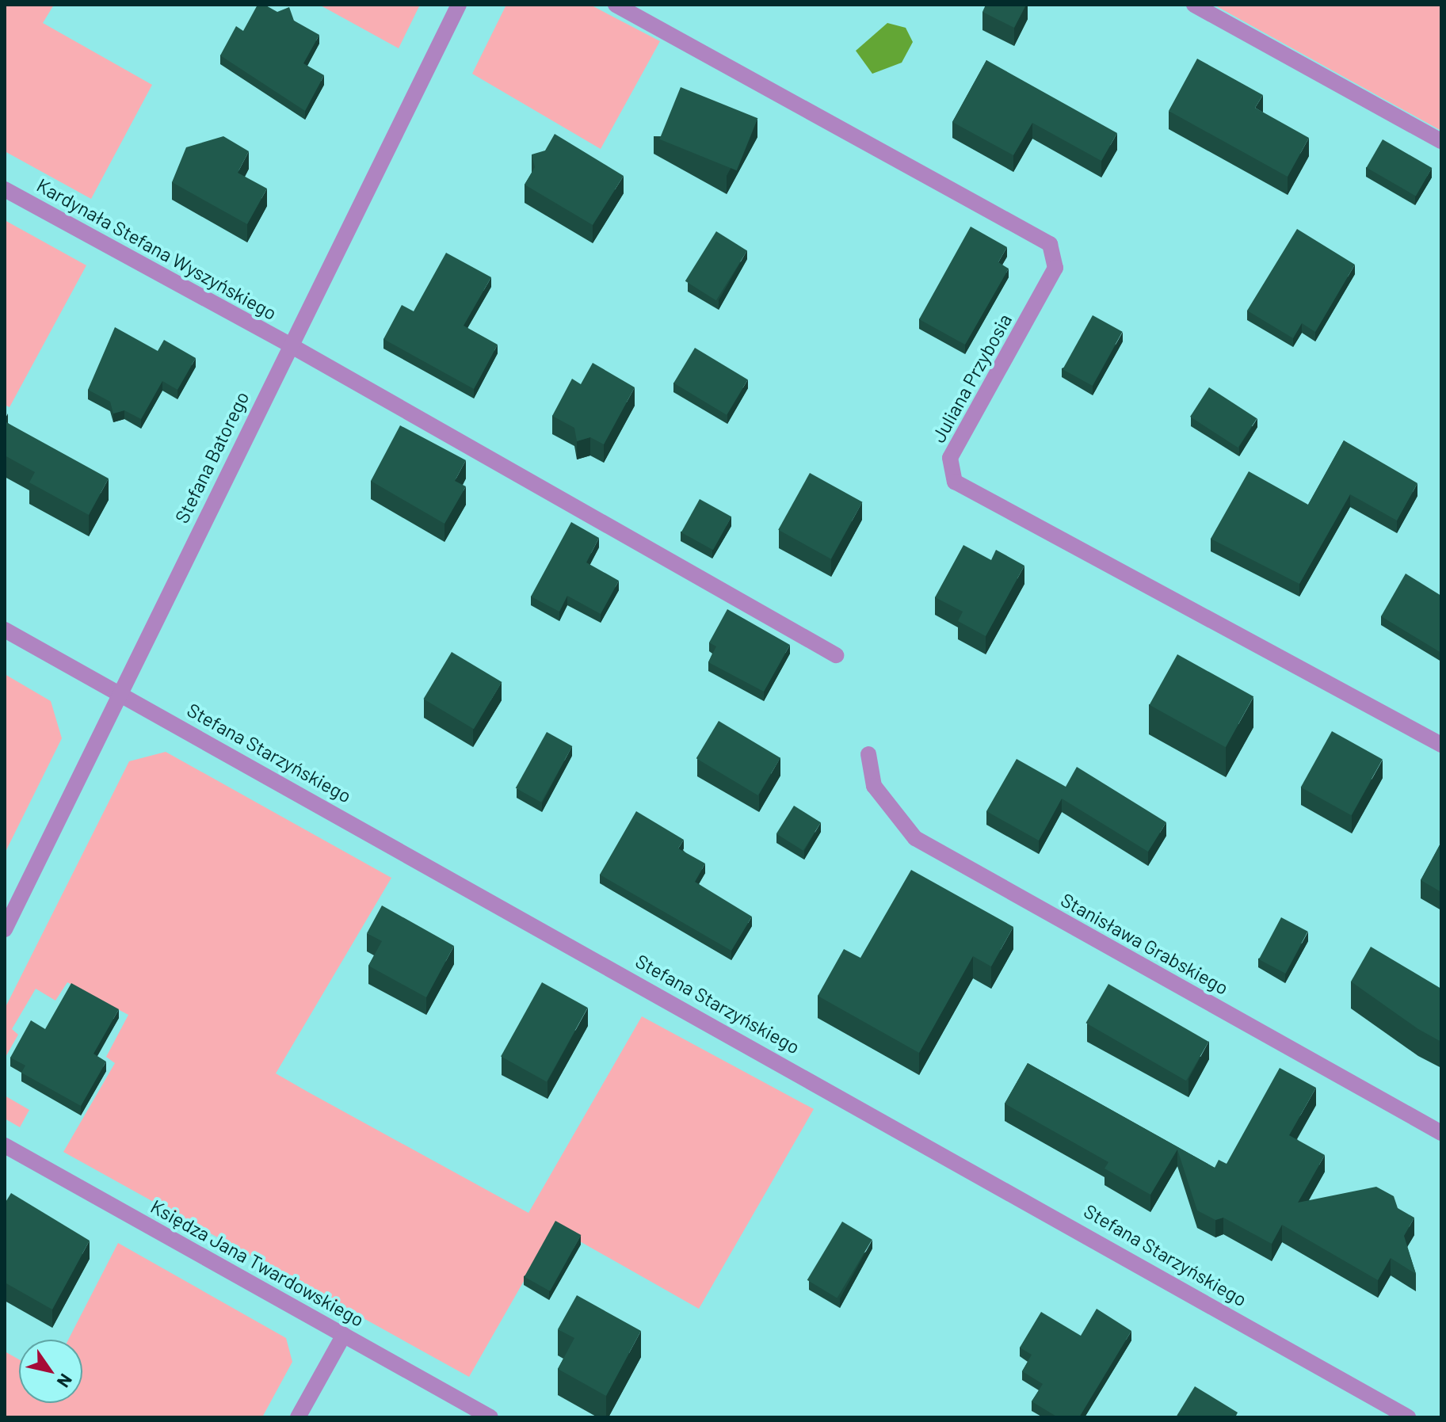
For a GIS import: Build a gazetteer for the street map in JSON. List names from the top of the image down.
{
  "streets": {
    "street": [
      "Kardynała Stefana Wyszyńskiego",
      "Juliana Przybosia",
      "Stefana Batorego",
      "Stefana Starzyńskiego",
      "Stanisława Grabskiego",
      "Księdza Jana Twardowskiego"
    ]
  },
  "crossings": [
    ["Kardynała Stefana Wyszyńskiego", "Stefana Batorego"],
    ["Stefana Batorego", "Stefana Starzyńskiego"]
  ],
  "north": "bottom right"
}
